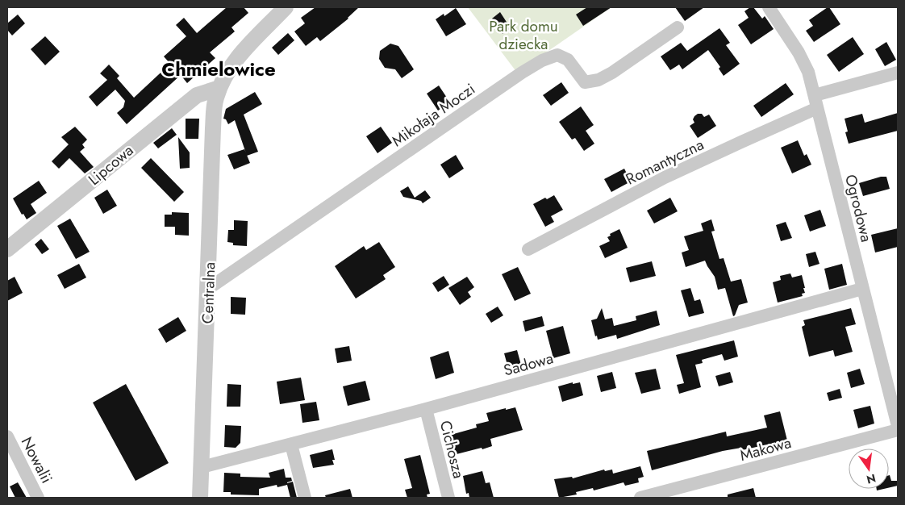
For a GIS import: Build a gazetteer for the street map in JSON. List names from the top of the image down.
{
  "streets": {
    "street": [
      "Mikołaja Moczi",
      "Romantyczna",
      "Lipcowa",
      "Ogrodowa",
      "Centralna",
      "Sadowa",
      "Makowa",
      "Cichosza",
      "Nowalii"
    ]
  },
  "crossings": [
    ["Mikołaja Moczi", "Centralna"],
    ["Romantyczna", "Ogrodowa"],
    ["Lipcowa", "Centralna"],
    ["Ogrodowa", "Sadowa"],
    ["Centralna", "Sadowa"],
    ["Sadowa", "Cichosza"]
  ],
  "districts": ["Chmielowice"],
  "parks": ["Park domu dziecka"],
  "north": "bottom"
}
